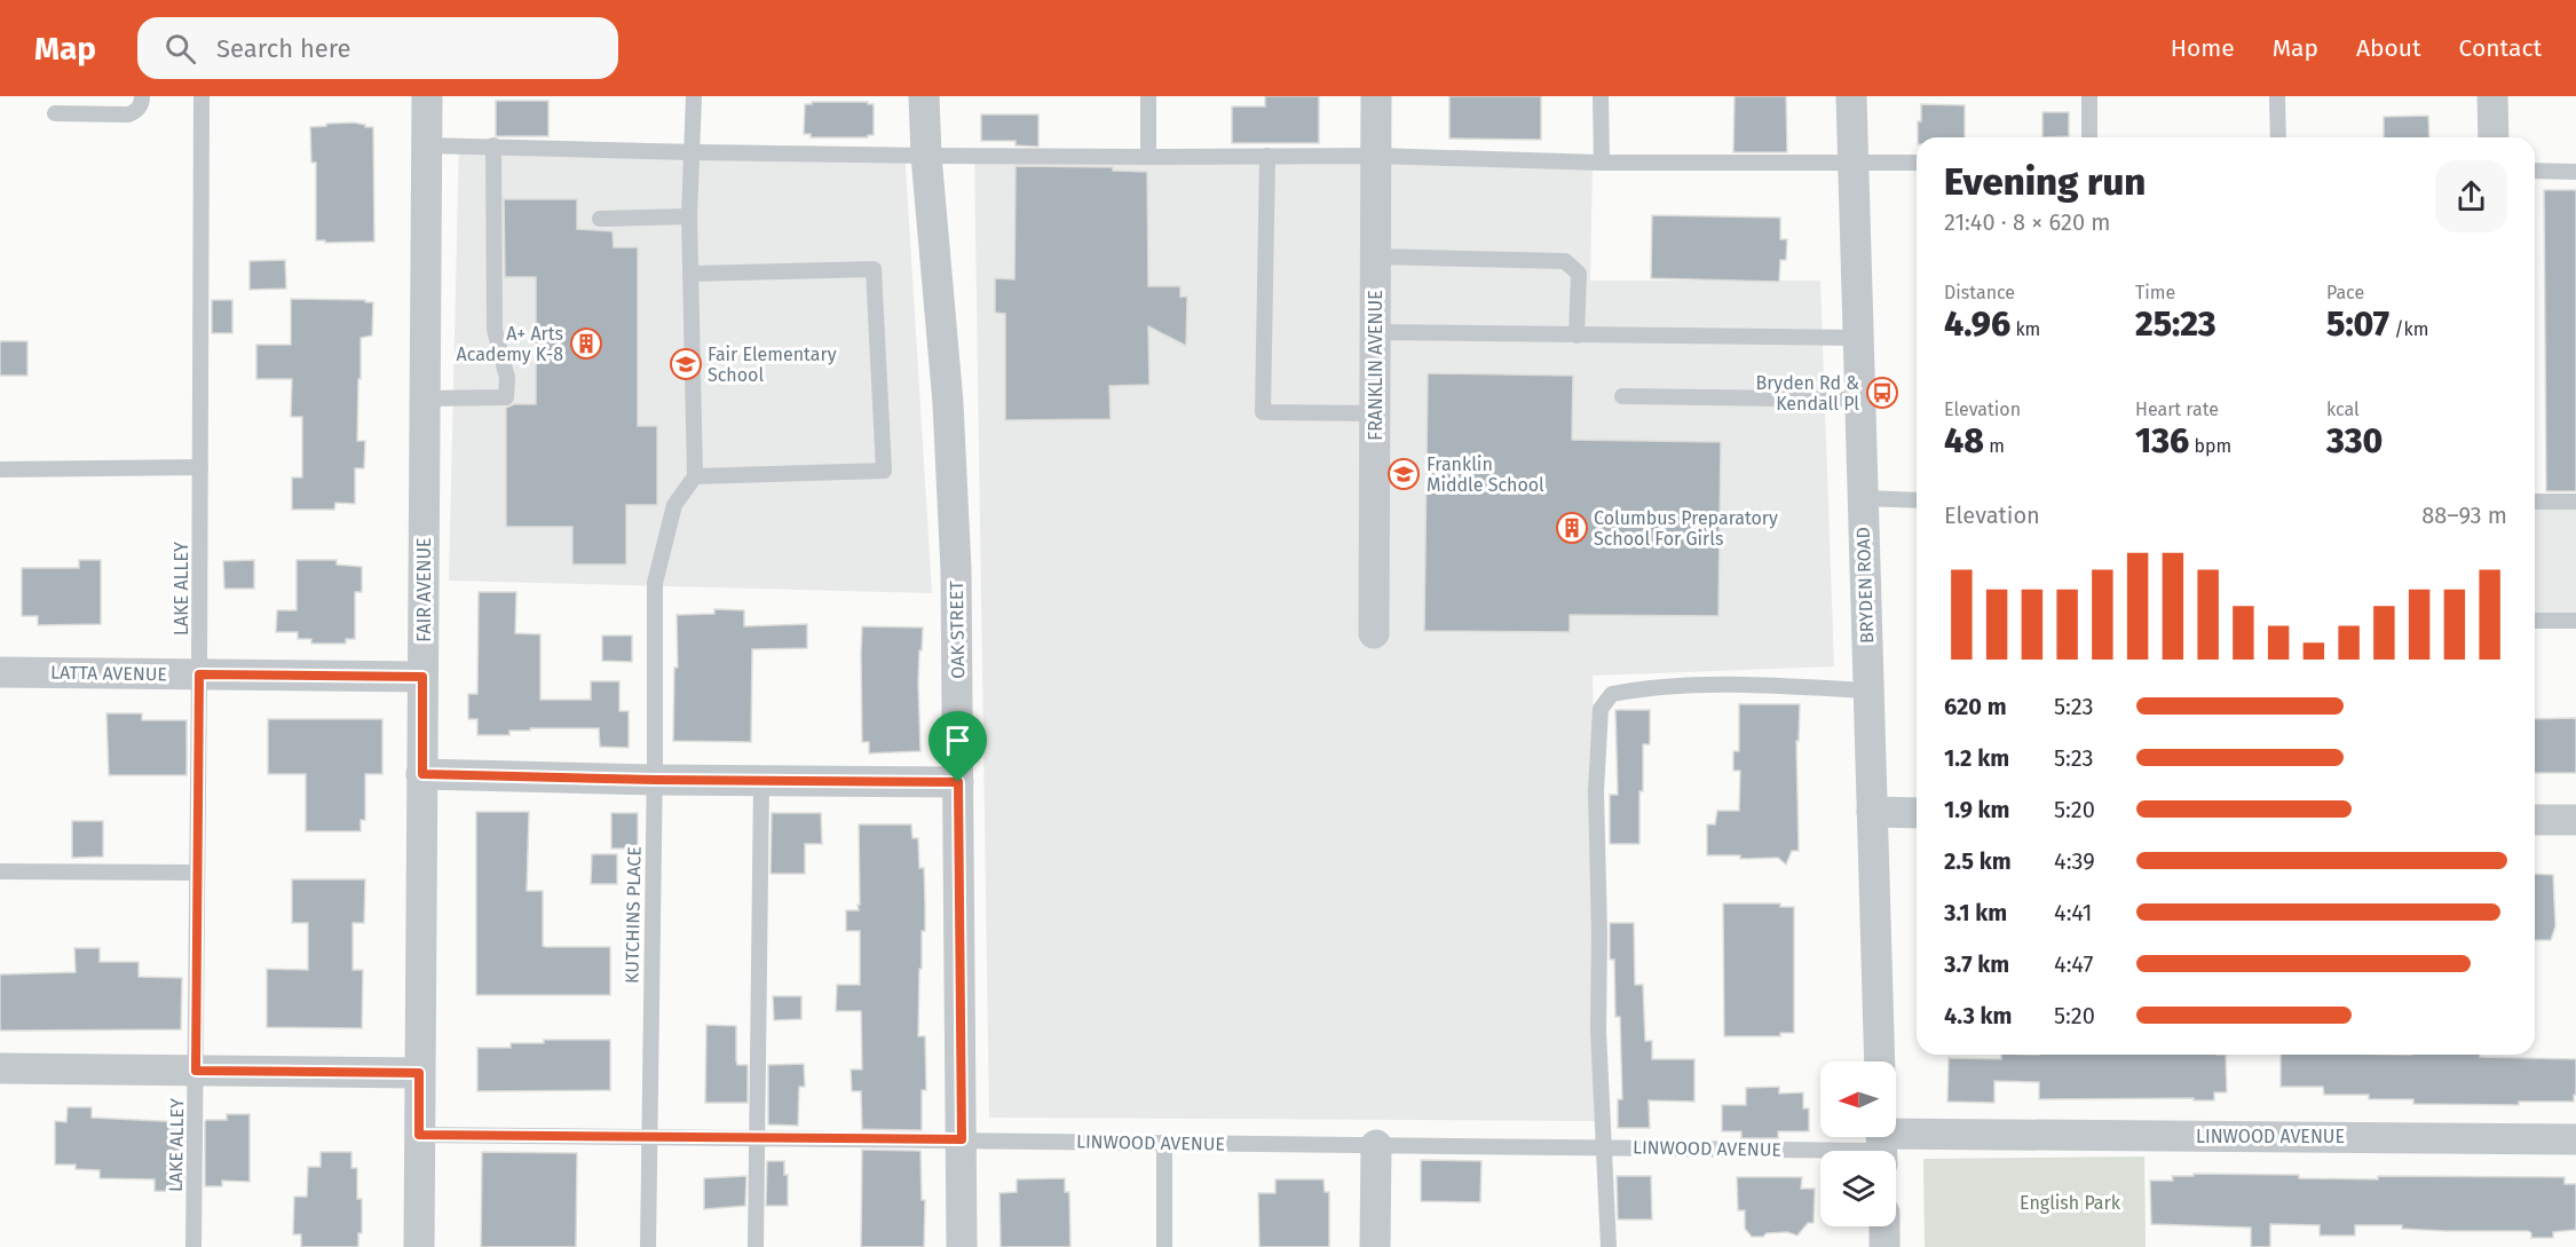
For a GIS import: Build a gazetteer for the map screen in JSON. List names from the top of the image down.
{
  "streets": {
    "street": [
      "FRANKLIN AVENUE",
      "BRYDEN ROAD",
      "FAIR AVENUE",
      "OAK STREET",
      "LATTA AVENUE",
      "LINWOOD AVENUE"
    ],
    "lane": ["LAKE ALLEY", "KUTCHINS PLACE"]
  },
  "crossings": [
    ["LAKE ALLEY", "LATTA AVENUE"],
    ["FAIR AVENUE", "LATTA AVENUE"],
    ["FAIR AVENUE", "LINWOOD AVENUE"],
    ["OAK STREET", "LINWOOD AVENUE"],
    ["KUTCHINS PLACE", "LINWOOD AVENUE"]
  ],
  "parks": ["English Park"],
  "places": {
    "building": ["A+ Arts Academy K-8", "Columbus Preparatory School For Girls"],
    "school or university": ["Fair Elementary School", "Franklin Middle School"],
    "bus stop": ["Bryden Rd & Kendall Pl"]
  },
  "north": "left",
  "page": {
    "header": "Map",
    "search": "Search here",
    "nav": [
      "Home",
      "Map",
      "About",
      "Contact"
    ],
    "heading": ["Evening run", "21:40 · 8 × 620 m"],
    "stats": [
      ["Distance", "4.96 km"],
      ["Time", "25:23"],
      ["Pace", "5:07 /km"],
      ["Elevation", "48 m"],
      ["Heart rate", "136 bpm"],
      ["kcal", "330"]
    ],
    "chart": ["Elevation", "88–93 m"],
    "list": [
      {
        "name": "620 m",
        "note": "5:23"
      },
      {
        "name": "1.2 km",
        "note": "5:23"
      },
      {
        "name": "1.9 km",
        "note": "5:20"
      },
      {
        "name": "2.5 km",
        "note": "4:39"
      },
      {
        "name": "3.1 km",
        "note": "4:41"
      },
      {
        "name": "3.7 km",
        "note": "4:47"
      },
      {
        "name": "4.3 km",
        "note": "5:20"
      }
    ]
  }
}
